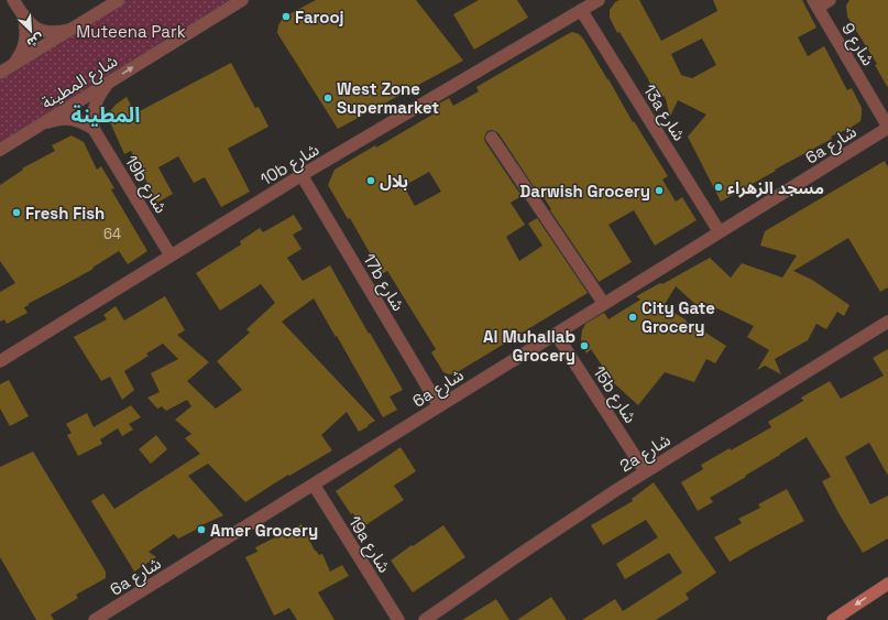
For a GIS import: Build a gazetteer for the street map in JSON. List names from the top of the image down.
{
  "streets": {
    "street": [
      "شارع 9",
      "شارع المطينة",
      "13a شارع",
      "6a شارع",
      "10b شارع",
      "19b شارع",
      "17b شارع",
      "15b شارع",
      "2a شارع",
      "19a شارع"
    ]
  },
  "crossings": [
    ["شارع 9", "6a شارع"],
    ["13a شارع", "6a شارع"],
    ["13a شارع", "10b شارع"],
    ["6a شارع", "17b شارع"],
    ["6a شارع", "15b شارع"],
    ["6a شارع", "19a شارع"],
    ["10b شارع", "19b شارع"],
    ["10b شارع", "17b شارع"],
    ["15b شارع", "2a شارع"]
  ],
  "districts": ["المطينة"],
  "parks": ["Muteena Park"],
  "places": [
    "Farooj",
    "West Zone Supermarket",
    "بلال",
    "مسجد الزهراء",
    "Darwish Grocery",
    "Fresh Fish",
    "City Gate Grocery",
    "Al Muhallab Grocery",
    "Amer Grocery"
  ],
  "house_numbers": ["64"],
  "north": "bottom right"
}
